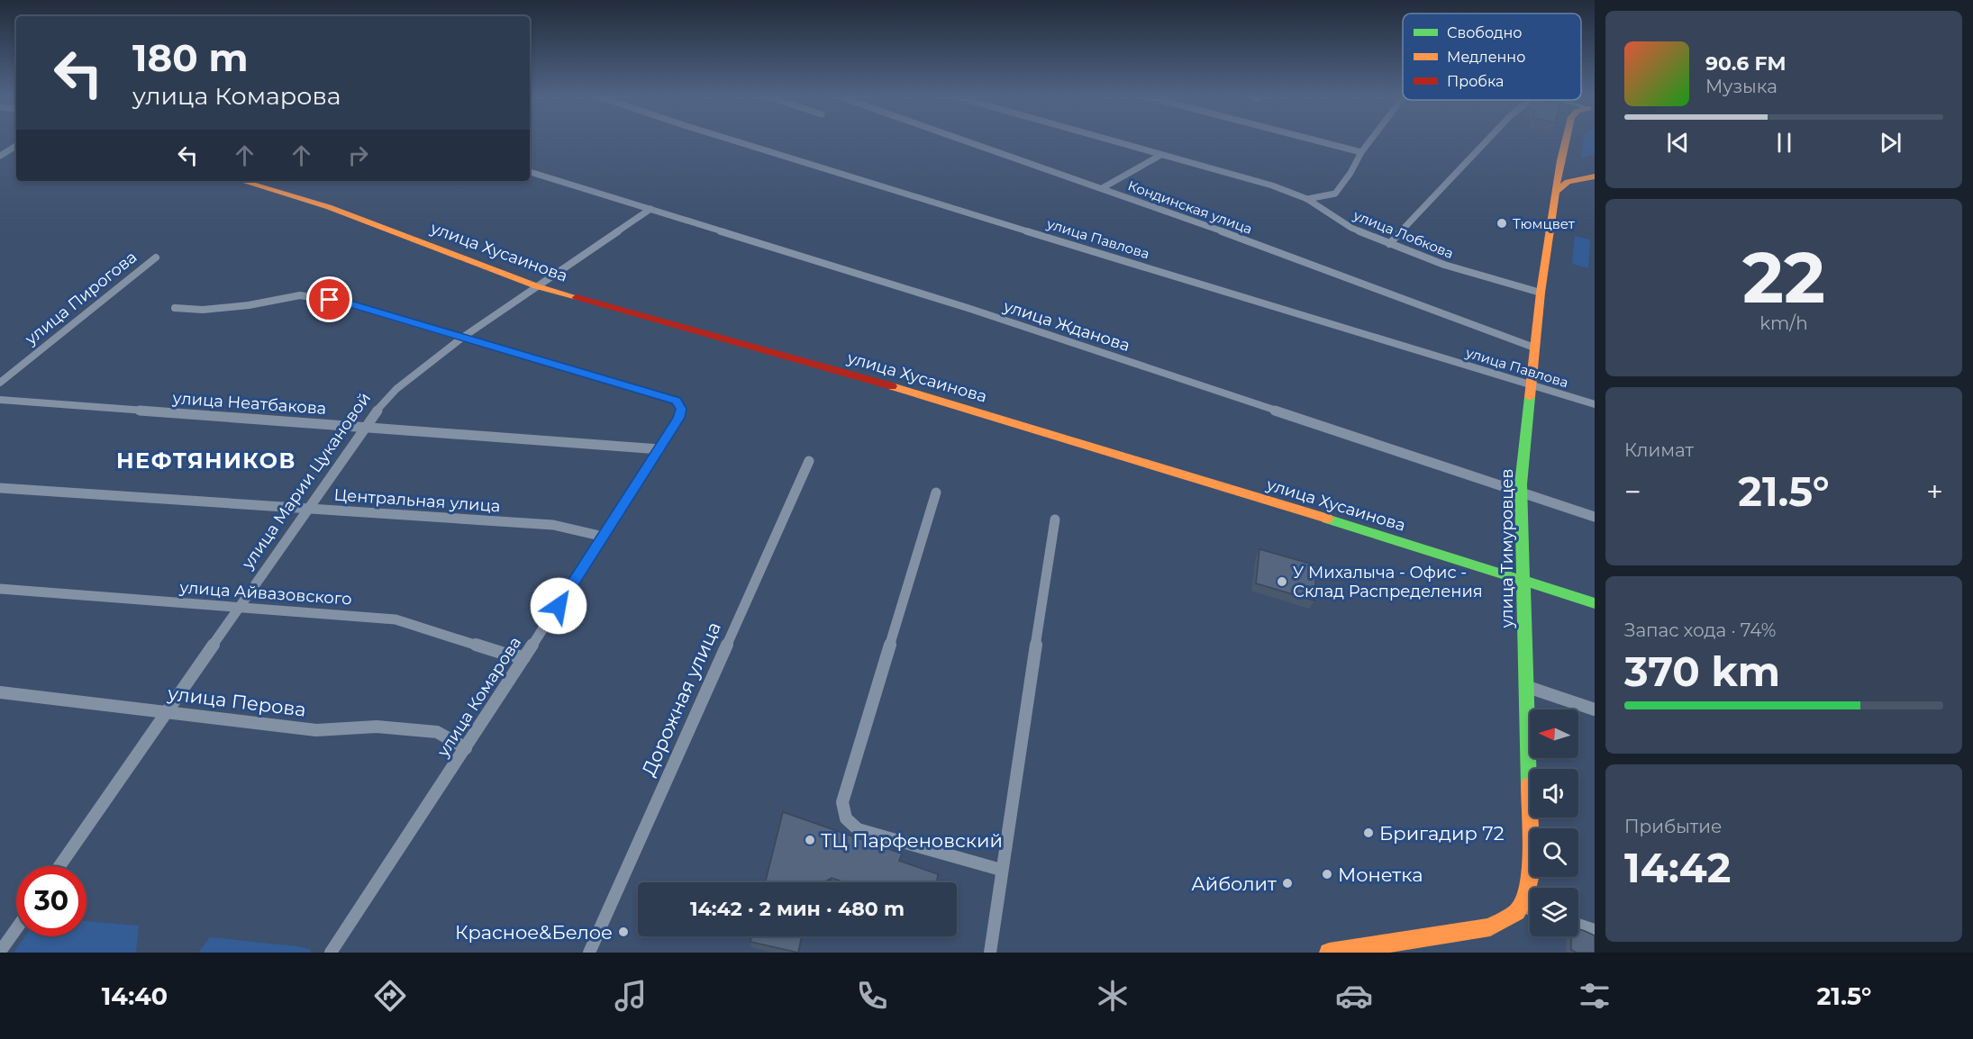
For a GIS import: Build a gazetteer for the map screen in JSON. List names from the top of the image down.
{
  "streets": {
    "main road": ["улица Хусаинова", "улица Тимуровцев"],
    "street": [
      "Кондинская улица",
      "улица Лобкова",
      "улица Павлова",
      "улица Пирогова",
      "улица Жданова",
      "улица Неатбакова",
      "улица Марии Цукановой",
      "Центральная улица",
      "улица Айвазовского",
      "улица Комарова",
      "Дорожная улица",
      "улица Перова"
    ]
  },
  "crossings": [
    ["Кондинская улица", "улица Тимуровцев"],
    ["улица Лобкова", "улица Тимуровцев"],
    ["улица Павлова", "улица Тимуровцев"],
    ["улица Хусаинова", "улица Марии Цукановой"],
    ["улица Хусаинова", "улица Тимуровцев"],
    ["улица Жданова", "улица Марии Цукановой"],
    ["улица Жданова", "улица Тимуровцев"],
    ["улица Неатбакова", "улица Марии Цукановой"],
    ["улица Неатбакова", "улица Комарова"],
    ["улица Марии Цукановой", "Центральная улица"],
    ["улица Марии Цукановой", "улица Айвазовского"],
    ["улица Марии Цукановой", "улица Комарова"],
    ["улица Марии Цукановой", "улица Перова"],
    ["Центральная улица", "улица Комарова"],
    ["улица Айвазовского", "улица Комарова"],
    ["улица Комарова", "улица Перова"]
  ],
  "districts": ["НЕФТЯНИКОВ"],
  "places": [
    "Тюмцвет",
    "У Михалыча - Офис - Склад Распределения",
    "Бригадир 72",
    "ТЦ Парфеновский",
    "Монетка",
    "Айболит",
    "Красное&Белое"
  ],
  "legend": ["Свободно", "Медленно", "Пробка"],
  "north": "left",
  "page": {
    "turn": ["180 m", "улица Комарова"],
    "song": ["90.6 FM", "Музыка"],
    "tile": [
      ["22", "km/h"],
      "Климат",
      ["Запас хода · 74%", "370 km"],
      ["Прибытие", "14:42"]
    ],
    "heat": ["−", "21.5°", "+"],
    "limit": "30",
    "trip": "14:42 · 2 мин · 480 m",
    "tabs": ["14:40", "21.5°"]
  }
}
